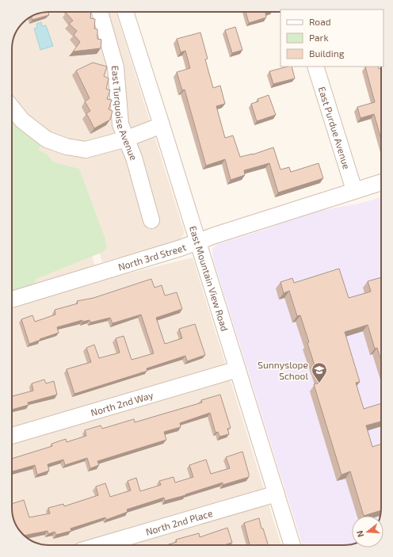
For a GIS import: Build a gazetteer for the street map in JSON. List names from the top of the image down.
{
  "streets": {
    "street": [
      "East Turquoise Avenue",
      "East Purdue Avenue",
      "North 3rd Street",
      "East Mountain View Road",
      "North 2nd Way",
      "North 2nd Place"
    ]
  },
  "crossings": [
    ["East Purdue Avenue", "North 3rd Street"],
    ["North 3rd Street", "East Mountain View Road"],
    ["East Mountain View Road", "North 2nd Way"],
    ["East Mountain View Road", "North 2nd Place"]
  ],
  "places": {
    "school or university": ["Sunnyslope School"]
  },
  "legend": ["Road", "Park", "Building"],
  "north": "left"
}
